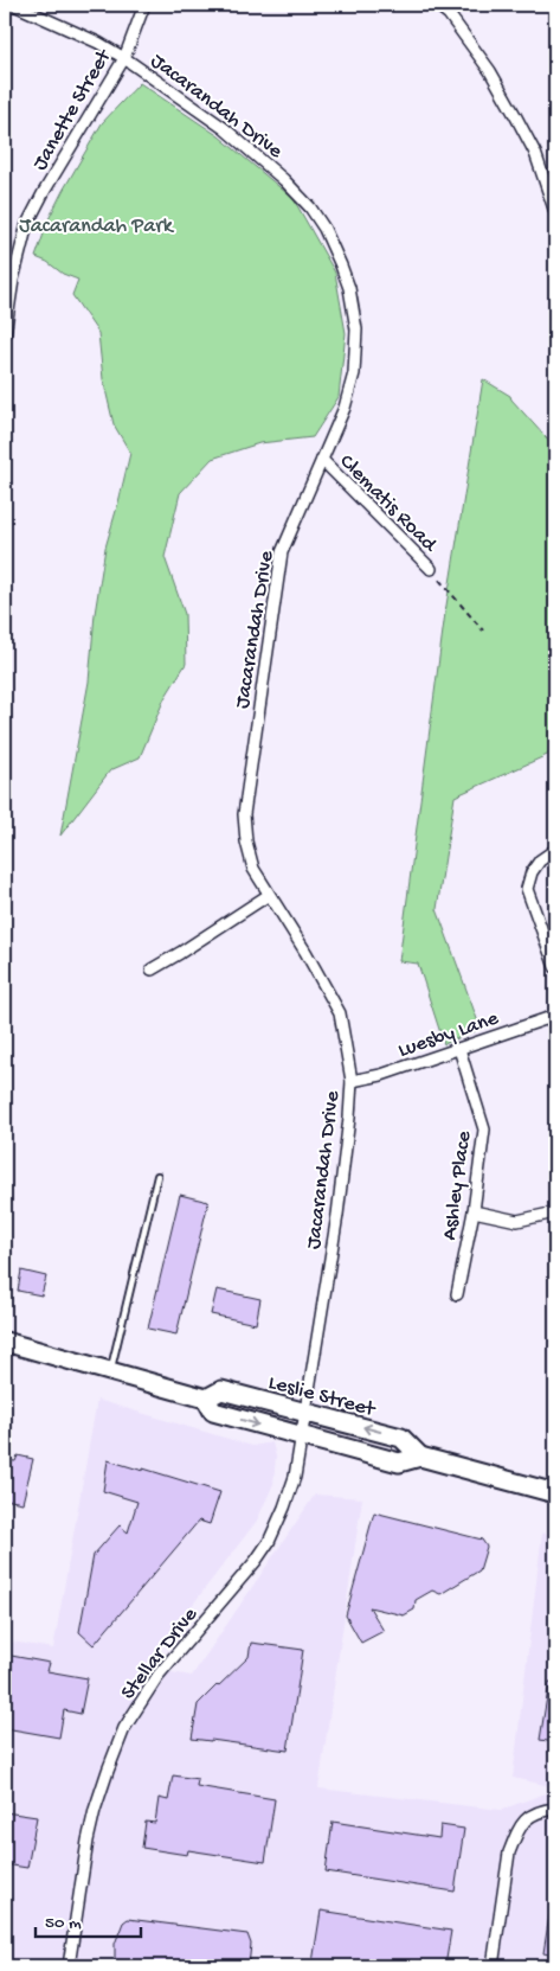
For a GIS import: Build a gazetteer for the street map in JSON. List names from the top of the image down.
{
  "streets": {
    "main road": ["Leslie Street"],
    "street": [
      "Jacarandah Drive",
      "Janette Street",
      "Clematis Road",
      "Luesby Lane",
      "Ashley Place",
      "Stellar Drive"
    ]
  },
  "crossings": [
    ["Jacarandah Drive", "Janette Street"],
    ["Jacarandah Drive", "Clematis Road"],
    ["Jacarandah Drive", "Luesby Lane"],
    ["Jacarandah Drive", "Leslie Street"],
    ["Jacarandah Drive", "Stellar Drive"],
    ["Luesby Lane", "Ashley Place"],
    ["Leslie Street", "Stellar Drive"]
  ],
  "parks": ["Jacarandah Park"],
  "scale_bar": "50 m"
}
